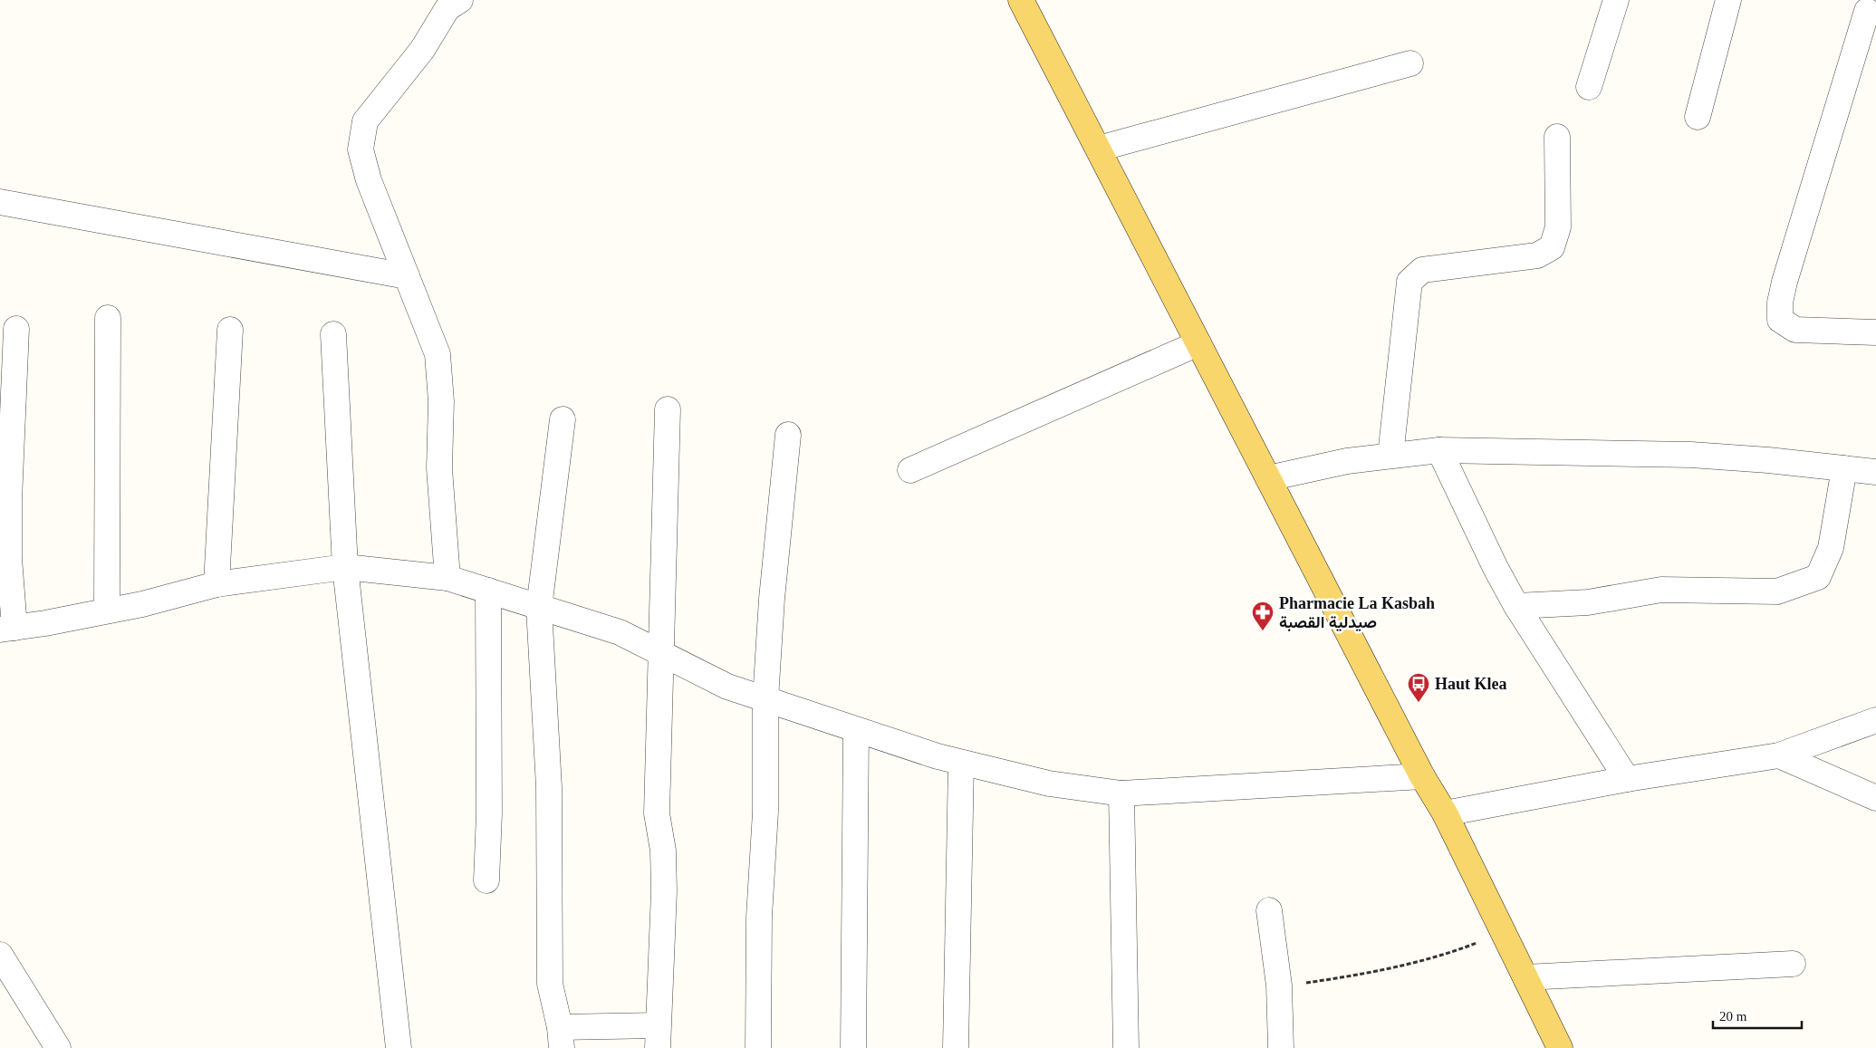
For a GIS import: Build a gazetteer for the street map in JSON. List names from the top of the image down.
{
  "places": {
    "pharmacy": ["Pharmacie La Kasbah صيدلية القصبة"],
    "bus stop": ["Haut Klea"]
  },
  "scale_bar": "20 m"
}
